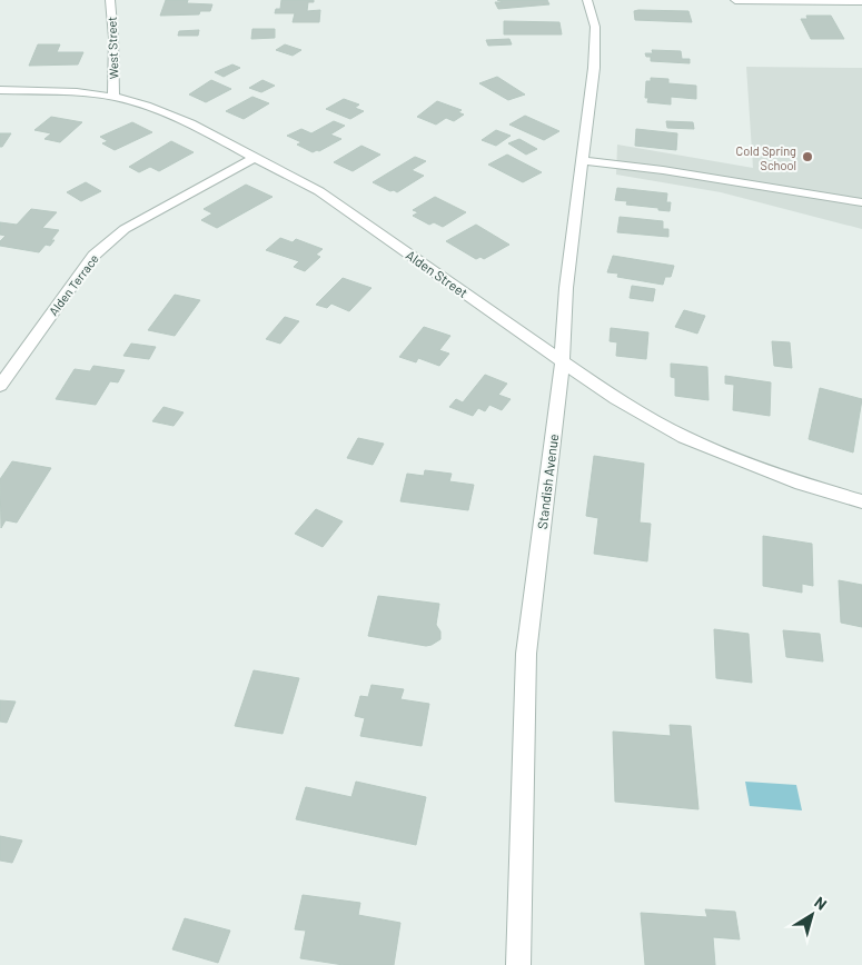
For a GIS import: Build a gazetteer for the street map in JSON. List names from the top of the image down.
{
  "streets": {
    "street": [
      "West Street",
      "Alden Street",
      "Alden Terrace",
      "Standish Avenue"
    ]
  },
  "crossings": [
    ["West Street", "Alden Street"],
    ["Alden Street", "Alden Terrace"],
    ["Alden Street", "Standish Avenue"]
  ],
  "places": ["Cold Spring School"],
  "north": "top right"
}
